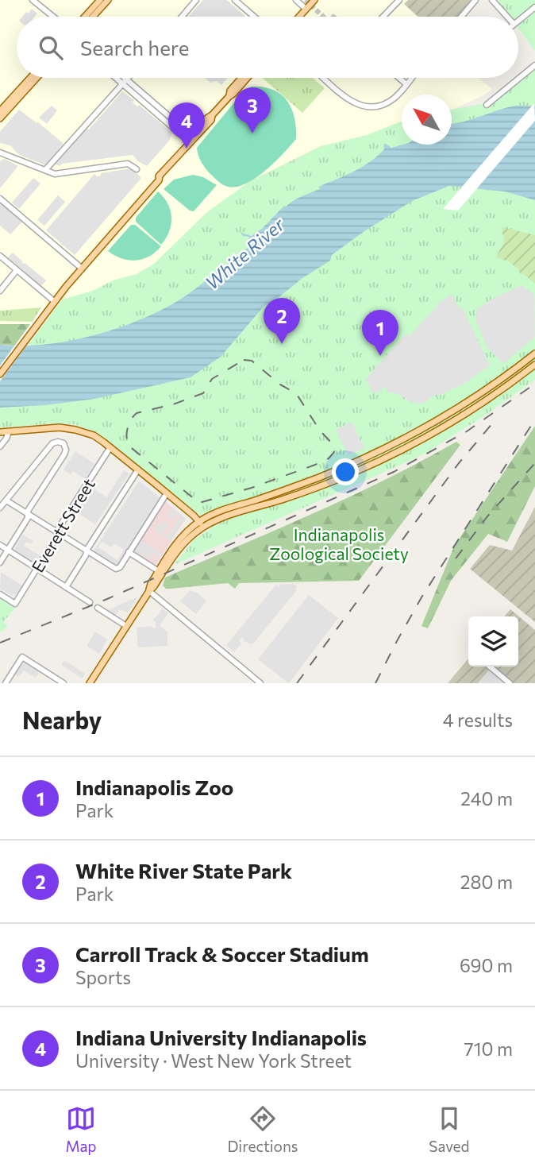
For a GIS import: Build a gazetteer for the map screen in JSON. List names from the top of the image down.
{
  "streets": {
    "street": ["Everett Street"]
  },
  "water": ["White River"],
  "parks": ["Indianapolis Zoological Society"],
  "north": "top left",
  "page": {
    "search": "Search here",
    "pins": [
      "3",
      "4",
      "2",
      "1"
    ],
    "heading": ["Nearby", "4 results"],
    "list": [
      {
        "mark": "1",
        "name": "Indianapolis Zoo",
        "note": "Park",
        "value": "240 m"
      },
      {
        "mark": "2",
        "name": "White River State Park",
        "note": "Park",
        "value": "280 m"
      },
      {
        "mark": "3",
        "name": "Carroll Track & Soccer Stadium",
        "note": "Sports",
        "value": "690 m"
      },
      {
        "mark": "4",
        "name": "Indiana University Indianapolis",
        "note": "University · West New York Street",
        "value": "710 m"
      }
    ],
    "nav": ["Map", "Directions", "Saved"]
  }
}
